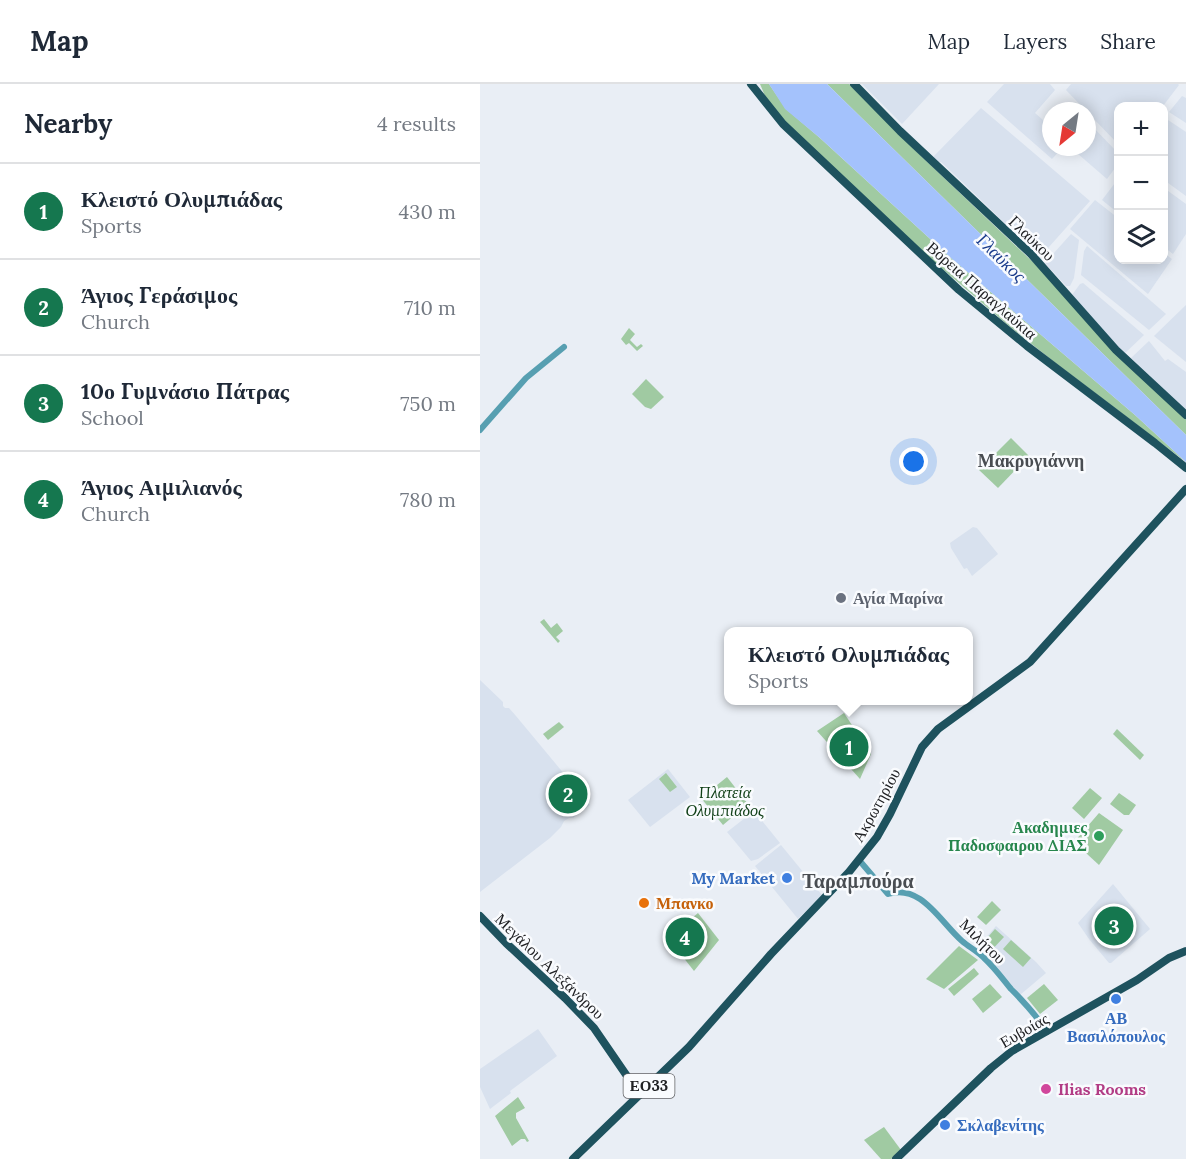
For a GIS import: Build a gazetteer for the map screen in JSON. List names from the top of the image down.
{
  "streets": {
    "main road": [
      "Γλαύκου",
      "Βόρεια Παραγλαύκια",
      "Ακρωτηρίου",
      "Μεγάλου Αλεξάνδρου",
      "Ευβοίας",
      "ΕΟ33"
    ],
    "street": ["Μιλήτου"]
  },
  "crossings": [
    ["Ακρωτηρίου", "Μιλήτου"],
    ["Ακρωτηρίου", "Μεγάλου Αλεξάνδρου"],
    ["Μιλήτου", "Ευβοίας"]
  ],
  "districts": ["Μακρυγιάννη", "Ταραμπούρα"],
  "water": ["Γλαύκος"],
  "parks": ["Πλατεία Ολυμπιάδος"],
  "places": [
    "Αγία Μαρίνα",
    "Ακαδημιες Παδοσφαιρου ΔΙΑΣ",
    "My Market",
    "Μπανκο",
    "ΑΒ Βασιλόπουλος",
    "Ilias Rooms",
    "Σκλαβενίτης"
  ],
  "north": "bottom left",
  "page": {
    "header": "Map",
    "nav": ["Map", "Layers", "Share"],
    "heading": ["Nearby", "4 results"],
    "map_buttons": ["+", "−"],
    "list": [
      {
        "mark": "1",
        "name": "Κλειστό Ολυμπιάδας",
        "note": "Sports",
        "value": "430 m"
      },
      {
        "mark": "2",
        "name": "Άγιος Γεράσιμος",
        "note": "Church",
        "value": "710 m"
      },
      {
        "mark": "3",
        "name": "10ο Γυμνάσιο Πάτρας",
        "note": "School",
        "value": "750 m"
      },
      {
        "mark": "4",
        "name": "Άγιος Αιμιλιανός",
        "note": "Church",
        "value": "780 m"
      }
    ],
    "popup": ["Κλειστό Ολυμπιάδας", "Sports"],
    "pins": [
      "1",
      "2",
      "3",
      "4"
    ]
  }
}
